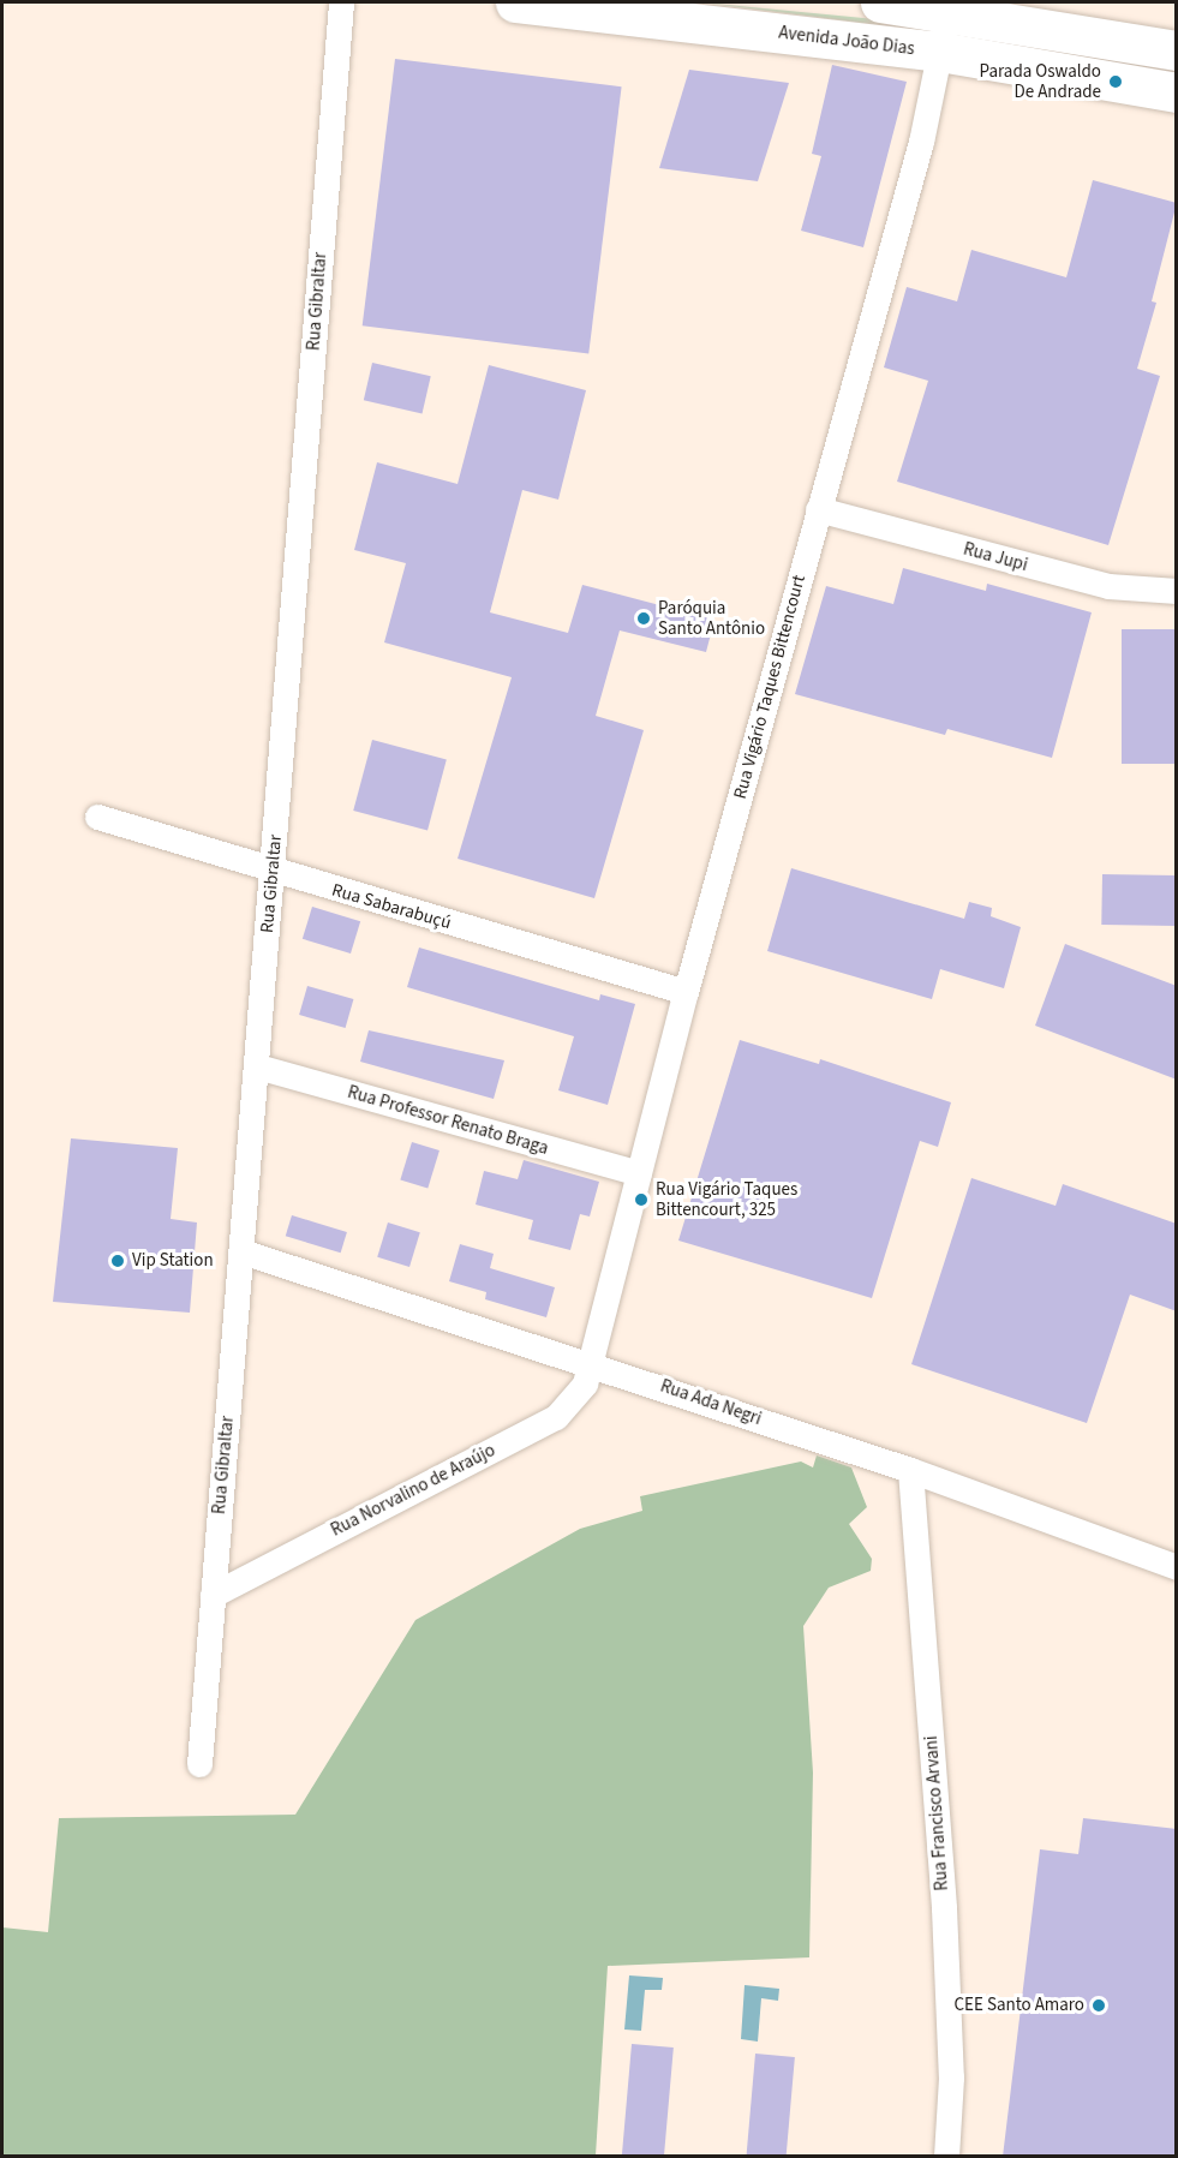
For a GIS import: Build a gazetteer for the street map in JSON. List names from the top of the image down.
{
  "streets": {
    "main road": ["Avenida João Dias"],
    "street": [
      "Rua Gibraltar",
      "Rua Jupi",
      "Rua Vigário Taques Bittencourt",
      "Rua Sabarabuçú",
      "Rua Professor Renato Braga",
      "Rua Ada Negri",
      "Rua Norvalino de Araújo",
      "Rua Francisco Arvani"
    ]
  },
  "crossings": [
    ["Avenida João Dias", "Rua Vigário Taques Bittencourt"],
    ["Rua Gibraltar", "Rua Sabarabuçú"],
    ["Rua Gibraltar", "Rua Professor Renato Braga"],
    ["Rua Gibraltar", "Rua Ada Negri"],
    ["Rua Gibraltar", "Rua Norvalino de Araújo"],
    ["Rua Jupi", "Rua Vigário Taques Bittencourt"],
    ["Rua Vigário Taques Bittencourt", "Rua Sabarabuçú"],
    ["Rua Vigário Taques Bittencourt", "Rua Professor Renato Braga"],
    ["Rua Vigário Taques Bittencourt", "Rua Ada Negri"],
    ["Rua Vigário Taques Bittencourt", "Rua Norvalino de Araújo"],
    ["Rua Ada Negri", "Rua Norvalino de Araújo"],
    ["Rua Ada Negri", "Rua Francisco Arvani"]
  ],
  "places": [
    "Parada Oswaldo De Andrade",
    "Paróquia Santo Antônio",
    "Rua Vigário Taques Bittencourt, 325",
    "Vip Station",
    "CEE Santo Amaro"
  ]
}
